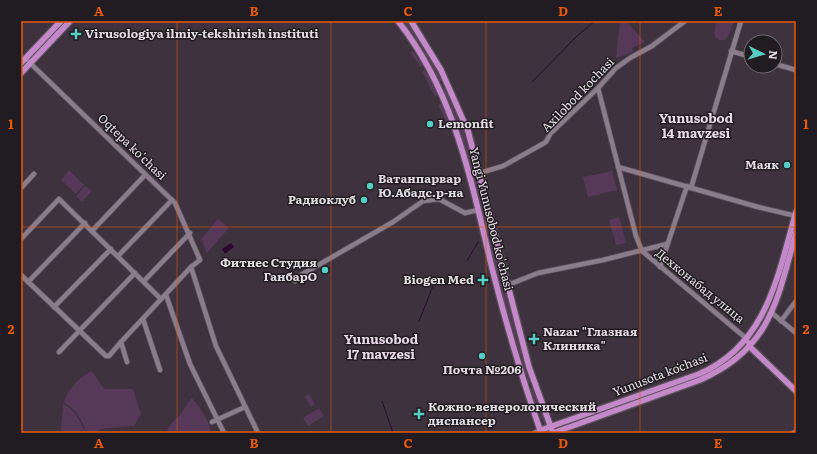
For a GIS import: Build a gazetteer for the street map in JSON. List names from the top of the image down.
{
  "streets": {
    "main road": ["Yangi Yunusobod ko'chasi", "Дехконабад улица", "Yunusota koʻchasi"],
    "street": ["Axilobod kochasi", "Oqtepa ko'chasi"]
  },
  "crossings": [
    ["Axilobod kochasi", "Yangi Yunusobod ko'chasi"],
    ["Yangi Yunusobod ko'chasi", "Дехконабад улица"],
    ["Yangi Yunusobod ko'chasi", "Yunusota koʻchasi"],
    ["Дехконабад улица", "Yunusota koʻchasi"]
  ],
  "districts": ["Yunusobod 14 mavzesi", "Yunusobod 17 mavzesi"],
  "places": {
    "health": [
      "Virusologiya ilmiy-tekshirish instituti",
      "Biogen Med",
      "Nazar \"Глазная Клиника\"",
      "Кожно-венерологический диспансер"
    ],
    "other": [
      "Lemonfit",
      "Маяк",
      "Ватанпарвар Ю.Абадс.р-на",
      "Радиоклуб",
      "Фитнес Студия ГанбарО",
      "Почта №206"
    ]
  },
  "north": "right",
  "grid": {
    "columns": [
      "A",
      "B",
      "C",
      "D",
      "E"
    ],
    "rows": ["1", "2"]
  }
}
